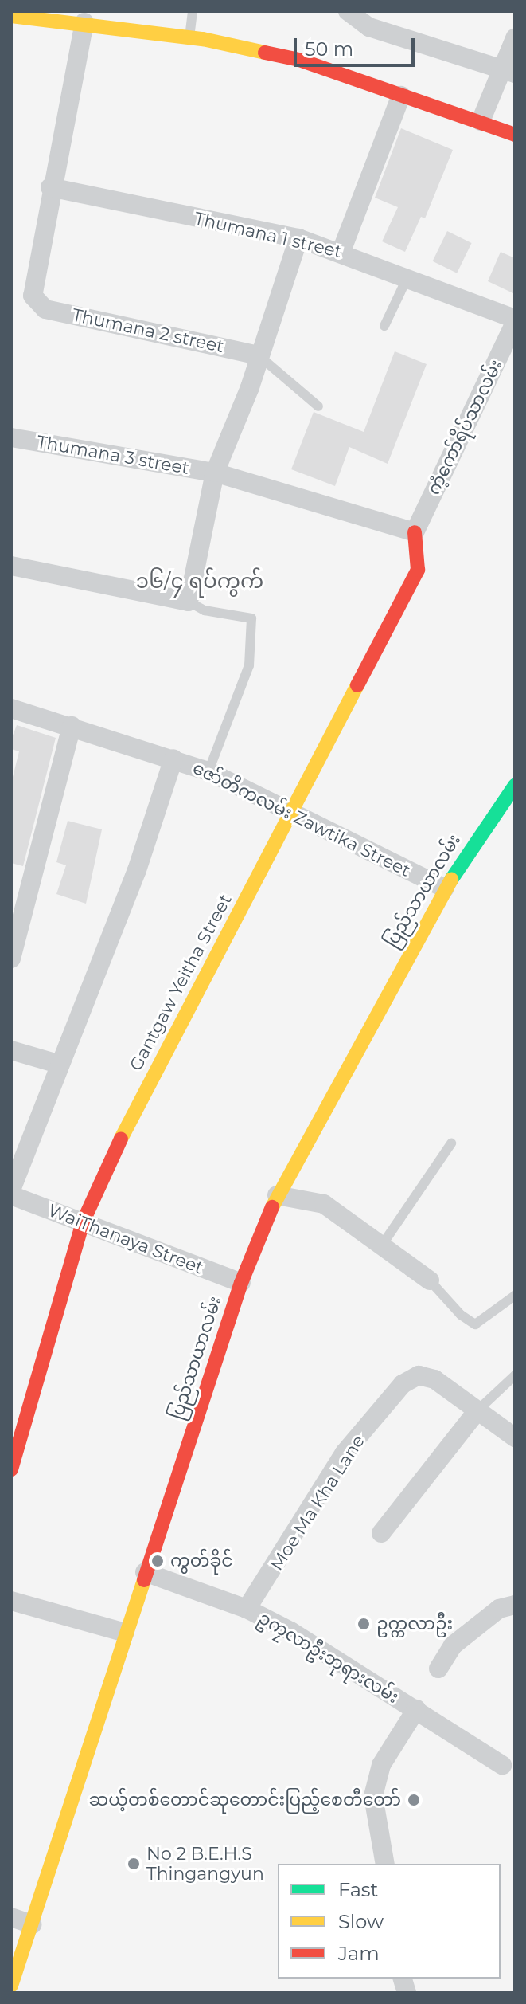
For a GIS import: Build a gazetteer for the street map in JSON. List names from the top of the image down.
{
  "streets": {
    "street": [
      "Thumana 1 street",
      "Thumana 2 street",
      "ကံ့ကော်ရိပ်သာလမ်း",
      "Thumana 3 street",
      "ဇော်တိကလမ်း Zawtika Street",
      "ပြည်သာယာလမ်း",
      "Gantgaw Yeitha Street",
      "WaiThanaya Street",
      "Moe Ma Kha Lane",
      "ဥကၠလာဦးဘုရားလမ်း"
    ]
  },
  "crossings": [
    ["Thumana 1 street", "Thumana 2 street"],
    ["Thumana 1 street", "ကံ့ကော်ရိပ်သာလမ်း"],
    ["ကံ့ကော်ရိပ်သာလမ်း", "Thumana 3 street"],
    ["ကံ့ကော်ရိပ်သာလမ်း", "Gantgaw Yeitha Street"],
    ["Thumana 3 street", "Gantgaw Yeitha Street"],
    ["ဇော်တိကလမ်း Zawtika Street", "ပြည်သာယာလမ်း"],
    ["ဇော်တိကလမ်း Zawtika Street", "Gantgaw Yeitha Street"],
    ["ပြည်သာယာလမ်း", "WaiThanaya Street"],
    ["ပြည်သာယာလမ်း", "ဥကၠလာဦးဘုရားလမ်း"],
    ["Gantgaw Yeitha Street", "WaiThanaya Street"],
    ["Moe Ma Kha Lane", "ဥကၠလာဦးဘုရားလမ်း"]
  ],
  "districts": ["၁၆/၄ ရပ်ကွက်"],
  "places": [
    "ကွတ်ခိုင်",
    "ဥက္ကလာဦး",
    "ဆယ့်တစ်တောင်ဆုတောင်းပြည့်စေတီတော်",
    "No 2 B.E.H.S Thingangyun"
  ],
  "legend": ["Fast", "Slow", "Jam"],
  "scale_bar": "50 m"
}
